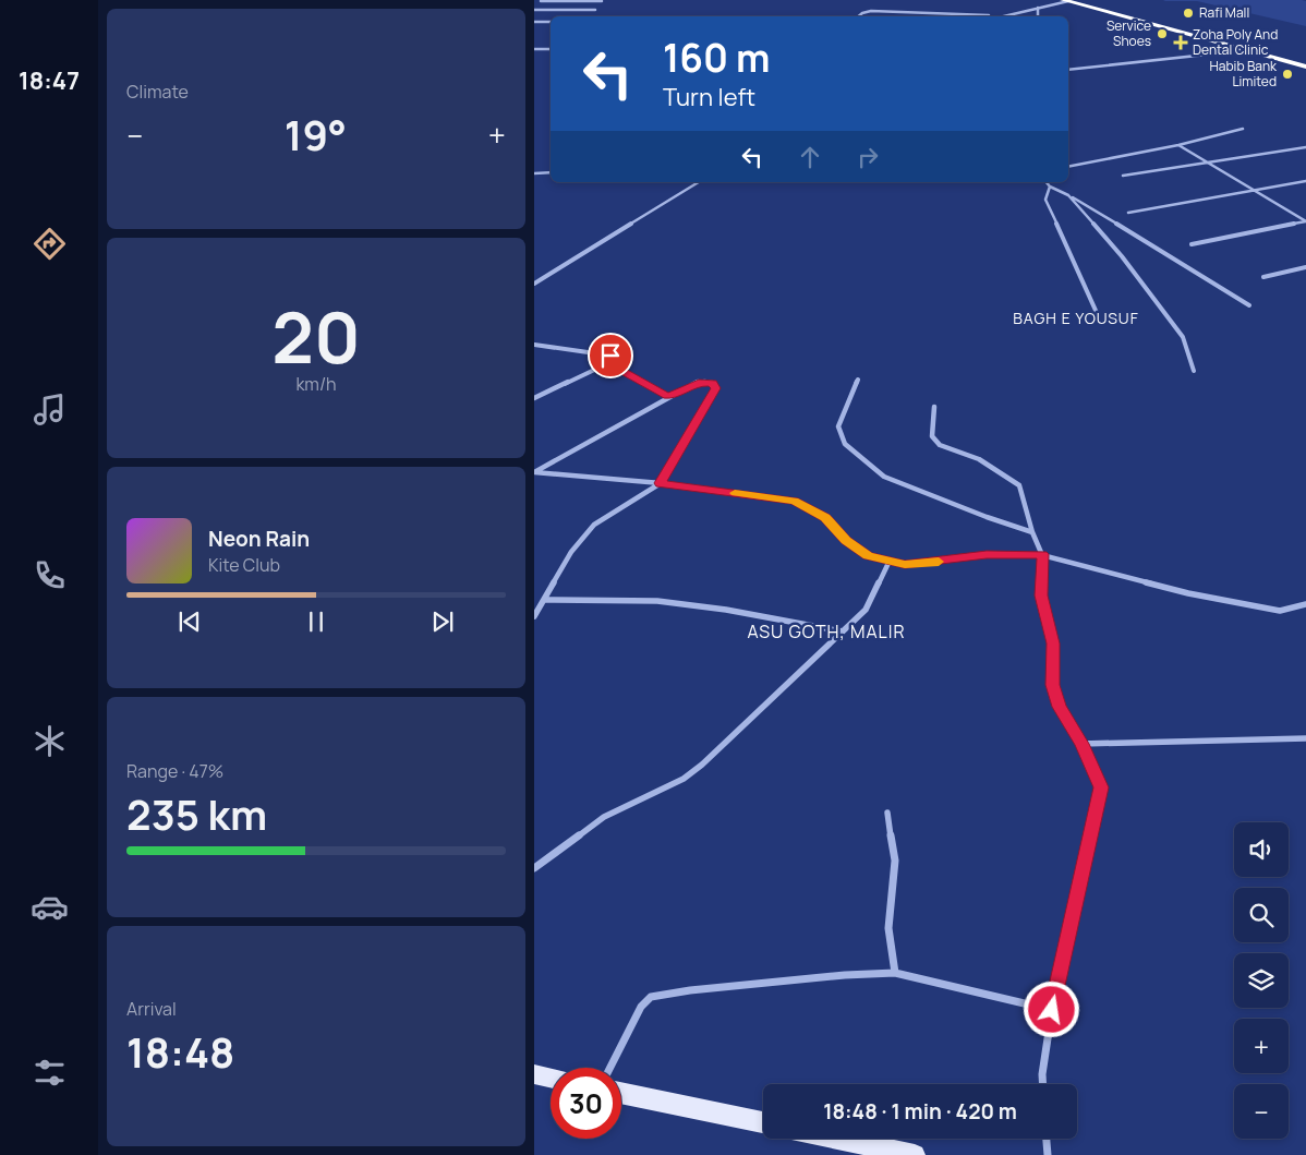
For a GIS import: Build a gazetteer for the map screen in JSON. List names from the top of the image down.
{
  "districts": ["BAGH E YOUSUF", "ASU GOTH, MALIR"],
  "places": {
    "other": ["Rafi Mall", "Service Shoes", "Habib Bank Limited"],
    "health": ["Zoha Poly And Dental Clinic"]
  },
  "page": {
    "tabs": "18:47",
    "tile": [
      "Climate",
      ["20", "km/h"],
      ["Range · 47%", "235 km"],
      ["Arrival", "18:48"]
    ],
    "turn": ["160 m", "Turn left"],
    "heat": ["−", "19°", "+"],
    "song": ["Neon Rain", "Kite Club"],
    "map_buttons": ["+", "−"],
    "limit": "30",
    "trip": "18:48 · 1 min · 420 m"
  }
}
